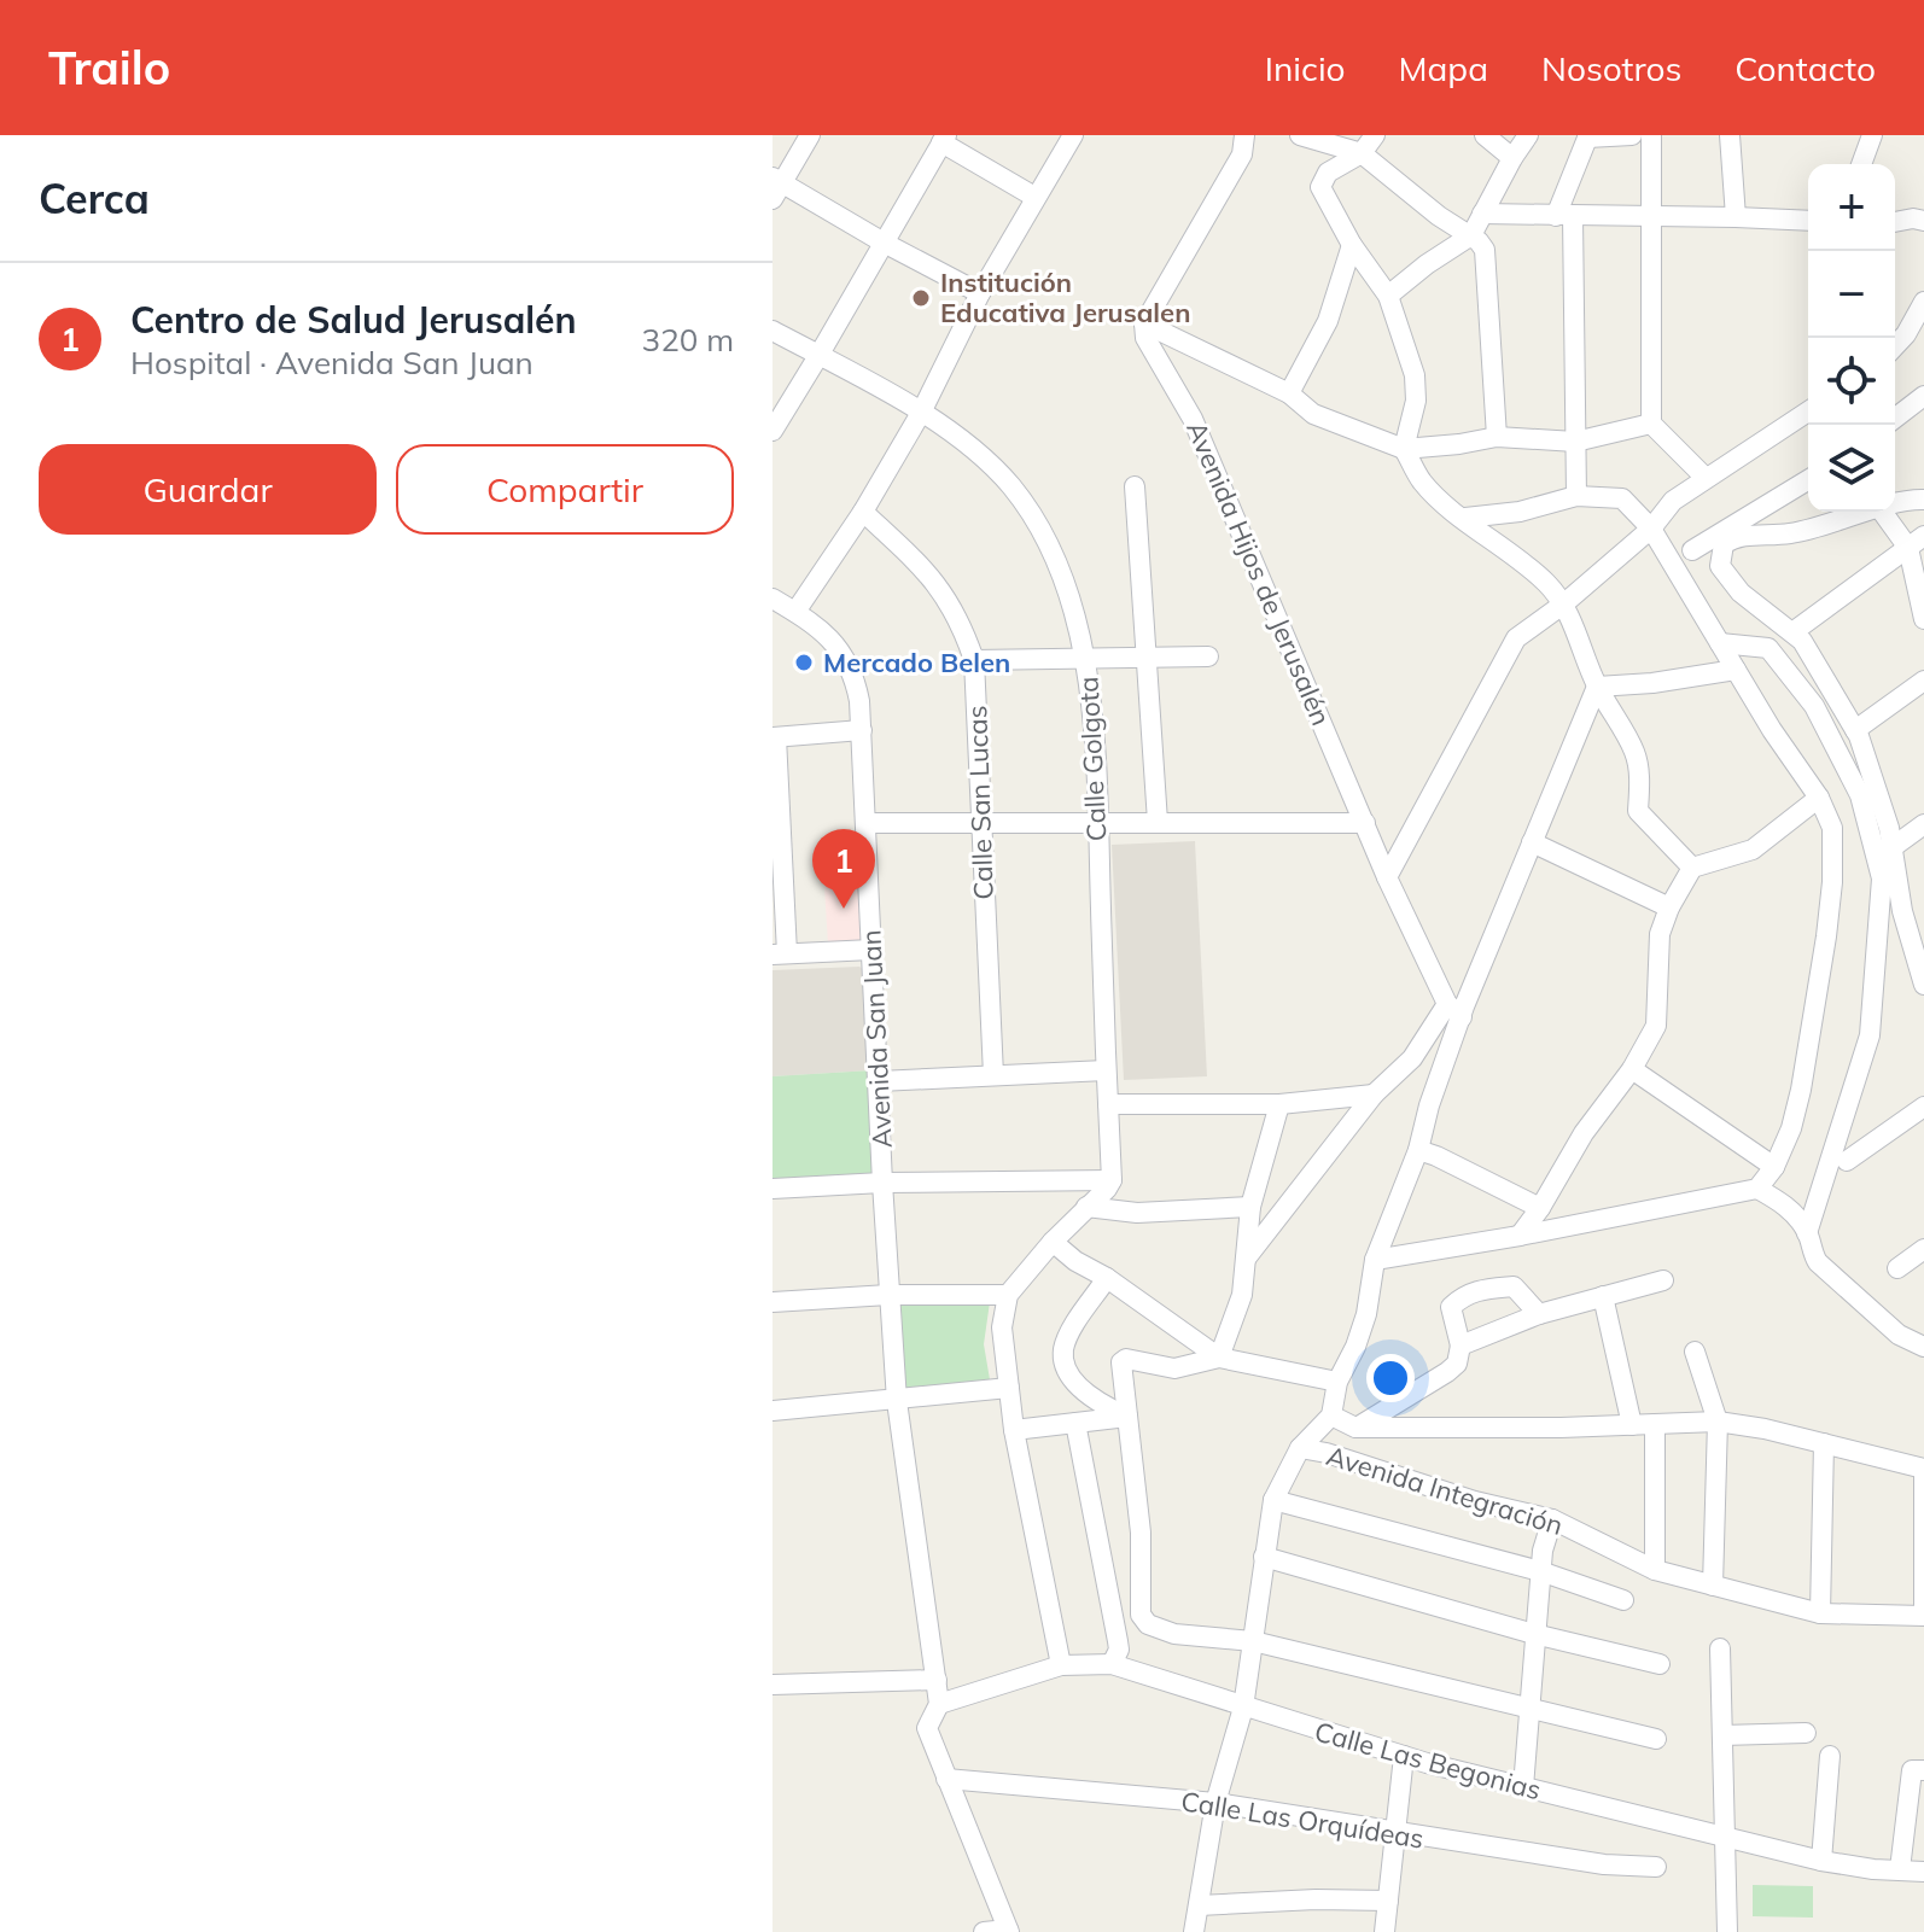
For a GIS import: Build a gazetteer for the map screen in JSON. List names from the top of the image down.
{
  "streets": {
    "street": [
      "Avenida Hijos de Jerusalén",
      "Calle Golgota",
      "Calle San Lucas",
      "Avenida San Juan",
      "Avenida Integración",
      "Calle Las Begonias",
      "Calle Las Orquídeas"
    ]
  },
  "crossings": [
    ["Avenida San Juan", "Calle Las Begonias"],
    ["Avenida San Juan", "Calle Las Orquídeas"]
  ],
  "places": ["Institución Educativa Jerusalen", "Mercado Belen"],
  "page": {
    "header": "Trailo",
    "nav": [
      "Inicio",
      "Mapa",
      "Nosotros",
      "Contacto"
    ],
    "heading": "Cerca",
    "map_buttons": ["+", "−"],
    "list": [
      {
        "mark": "1",
        "name": "Centro de Salud Jerusalén",
        "note": "Hospital · Avenida San Juan",
        "value": "320 m"
      }
    ],
    "buttons": ["Guardar", "Compartir"],
    "pins": "1"
  }
}
